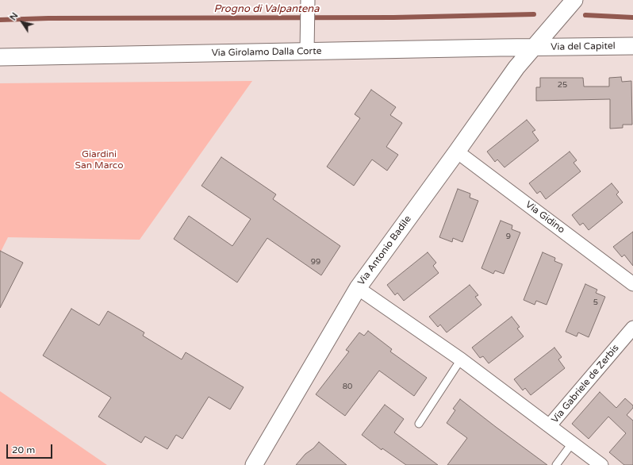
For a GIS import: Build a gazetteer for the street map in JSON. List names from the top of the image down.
{
  "streets": {
    "street": [
      "Via del Capitel",
      "Via Girolamo Dalla Corte",
      "Via Gidino",
      "Via Antonio Badile",
      "Via Gabriele de Zerbis"
    ]
  },
  "crossings": [
    ["Via del Capitel", "Via Girolamo Dalla Corte"],
    ["Via del Capitel", "Via Antonio Badile"],
    ["Via Girolamo Dalla Corte", "Via Antonio Badile"],
    ["Via Gidino", "Via Antonio Badile"],
    ["Via Antonio Badile", "Via Gabriele de Zerbis"]
  ],
  "water": ["Progno di Valpantena"],
  "parks": ["Giardini San Marco"],
  "house_numbers": [
    "25",
    "9",
    "99",
    "5",
    "80"
  ],
  "scale_bar": "20 m",
  "north": "top left"
}
